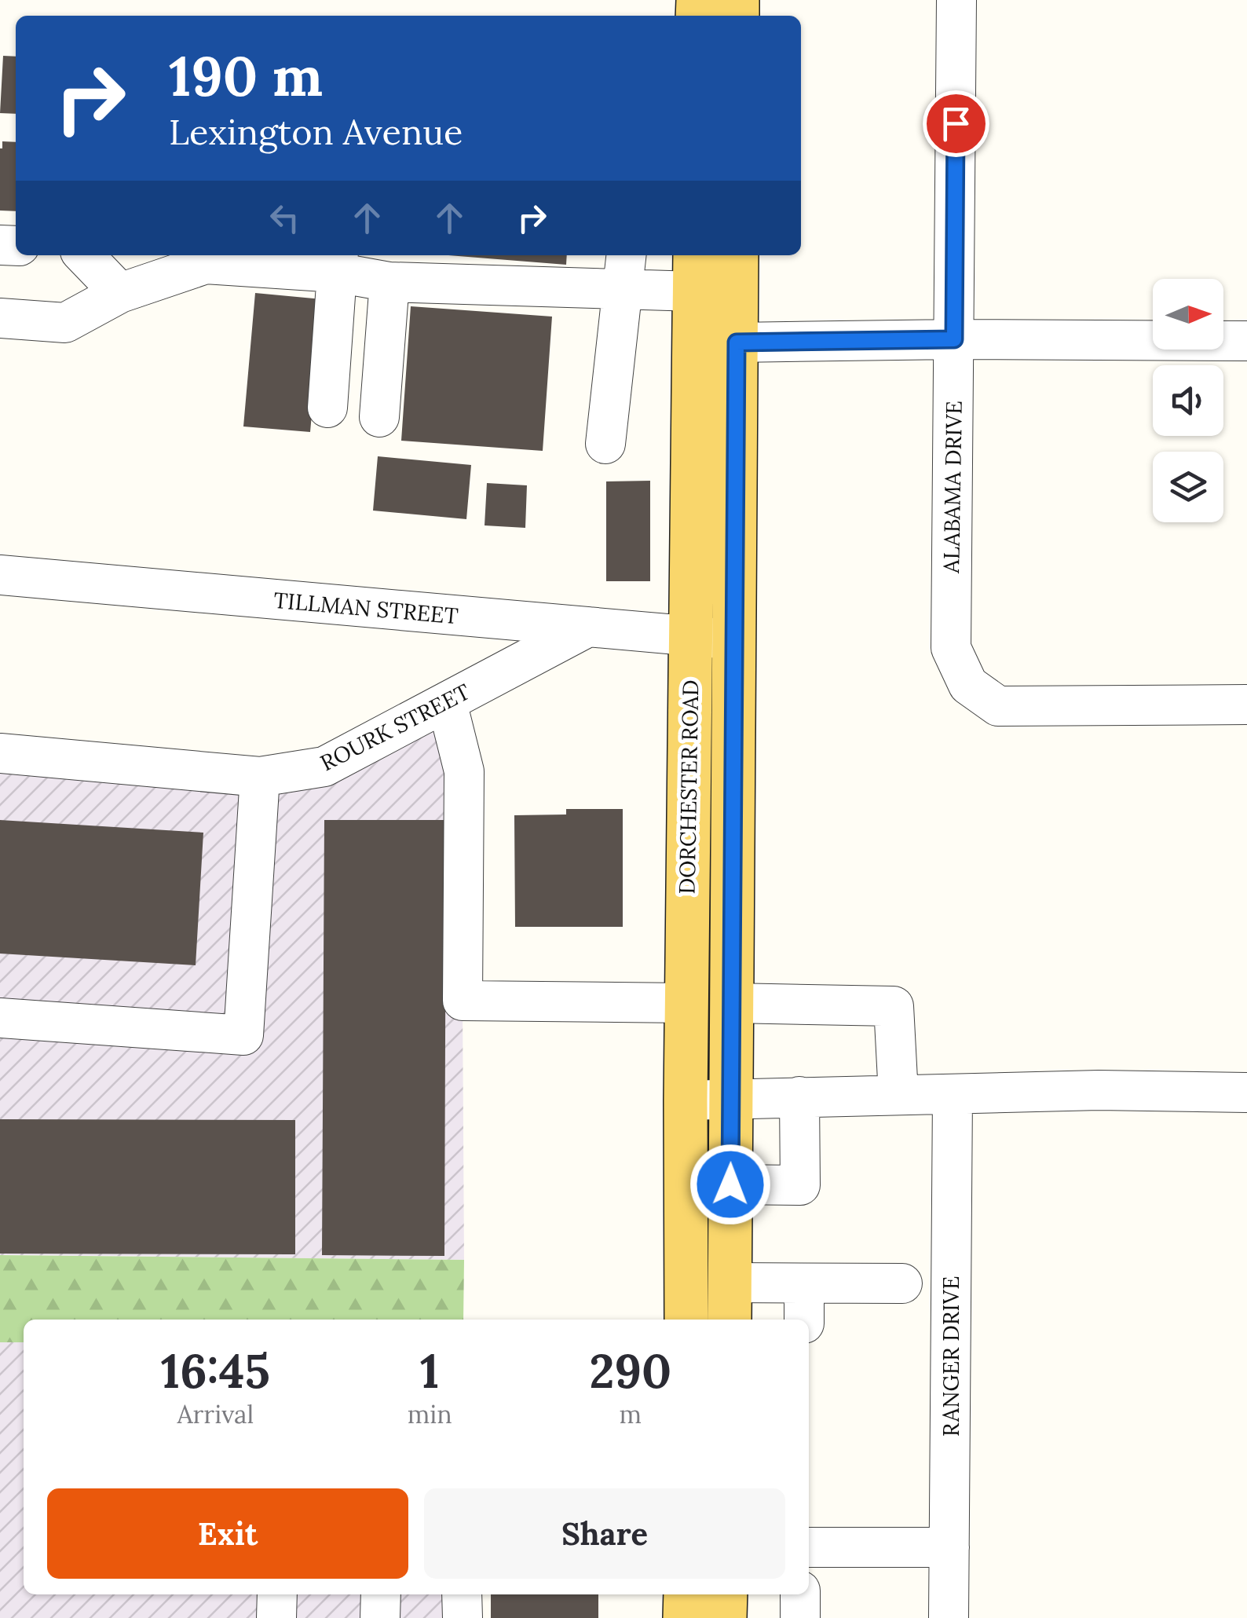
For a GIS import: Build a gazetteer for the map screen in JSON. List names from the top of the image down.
{
  "streets": {
    "main road": ["DORCHESTER ROAD"],
    "street": [
      "ALABAMA DRIVE",
      "TILLMAN STREET",
      "ROURK STREET",
      "RANGER DRIVE"
    ]
  },
  "crossings": [
    ["TILLMAN STREET", "ROURK STREET"],
    ["TILLMAN STREET", "DORCHESTER ROAD"]
  ],
  "north": "right",
  "page": {
    "turn": ["190 m", "Lexington Avenue"],
    "eta": [
      "16:45",
      "Arrival",
      "1",
      "min",
      "290",
      "m"
    ],
    "buttons": ["Exit", "Share"]
  }
}
